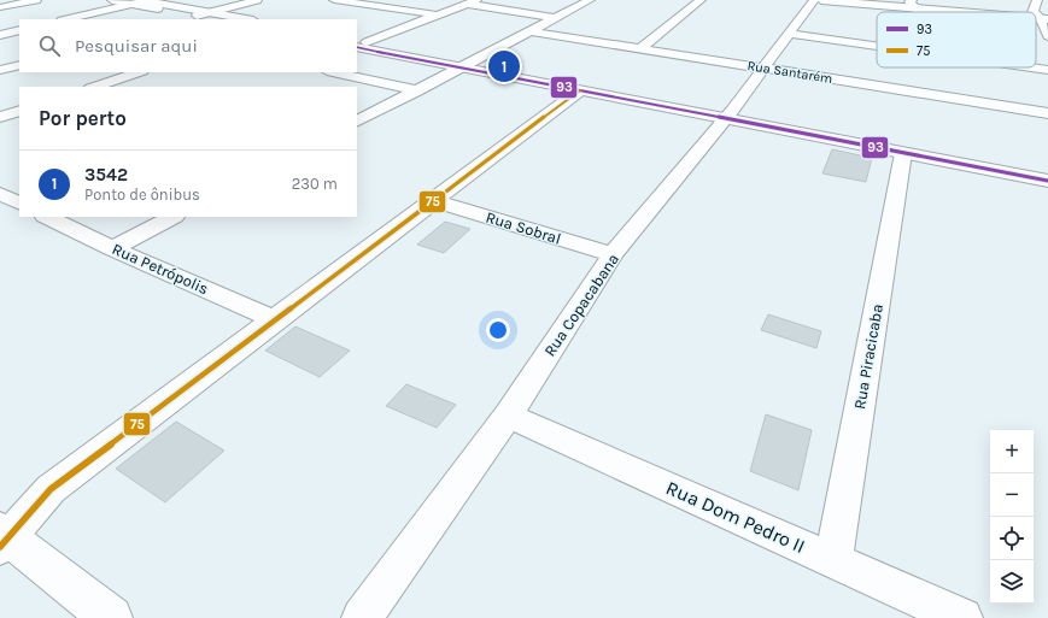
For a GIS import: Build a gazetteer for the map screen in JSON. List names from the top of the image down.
{
  "streets": {
    "street": [
      "Rua Santarém",
      "Rua Sobral",
      "Rua Petrópolis",
      "Rua Copacabana",
      "Rua Piracicaba",
      "Rua Dom Pedro II"
    ]
  },
  "crossings": [
    ["Rua Santarém", "Rua Copacabana"],
    ["Rua Sobral", "Rua Copacabana"],
    ["Rua Copacabana", "Rua Dom Pedro II"],
    ["Rua Piracicaba", "Rua Dom Pedro II"]
  ],
  "lines": ["transit line 93", "transit line 75"],
  "legend": ["93", "75"],
  "page": {
    "search": "Pesquisar aqui",
    "pins": "1",
    "heading": "Por perto",
    "list": [
      {
        "mark": "1",
        "name": "3542",
        "note": "Ponto de ônibus",
        "value": "230 m"
      }
    ],
    "map_buttons": ["+", "−"]
  }
}
